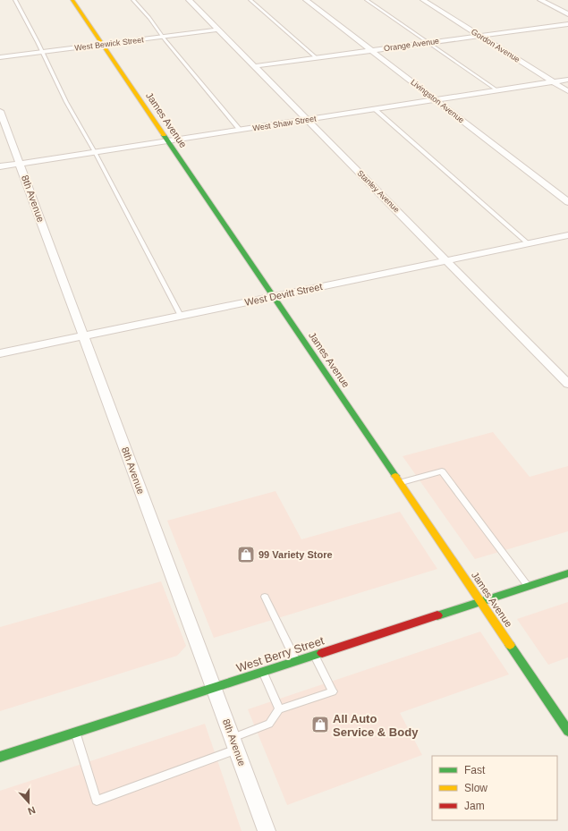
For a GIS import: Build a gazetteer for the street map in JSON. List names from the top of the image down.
{
  "streets": {
    "street": [
      "West Bewick Street",
      "Orange Avenue",
      "Gordon Avenue",
      "Livingston Avenue",
      "James Avenue",
      "West Shaw Street",
      "Stanley Avenue",
      "8th Avenue",
      "West Devitt Street",
      "West Berry Street"
    ]
  },
  "crossings": [
    ["West Bewick Street", "James Avenue"],
    ["West Bewick Street", "Stanley Avenue"],
    ["Orange Avenue", "Gordon Avenue"],
    ["Orange Avenue", "Livingston Avenue"],
    ["Orange Avenue", "Stanley Avenue"],
    ["Gordon Avenue", "West Shaw Street"],
    ["Livingston Avenue", "West Shaw Street"],
    ["James Avenue", "West Shaw Street"],
    ["James Avenue", "West Devitt Street"],
    ["James Avenue", "West Berry Street"],
    ["West Shaw Street", "Stanley Avenue"],
    ["West Shaw Street", "8th Avenue"],
    ["Stanley Avenue", "West Devitt Street"],
    ["8th Avenue", "West Devitt Street"],
    ["8th Avenue", "West Berry Street"]
  ],
  "places": {
    "shop": ["99 Variety Store", "All Auto Service & Body"]
  },
  "legend": ["Fast", "Slow", "Jam"],
  "north": "bottom"
}
